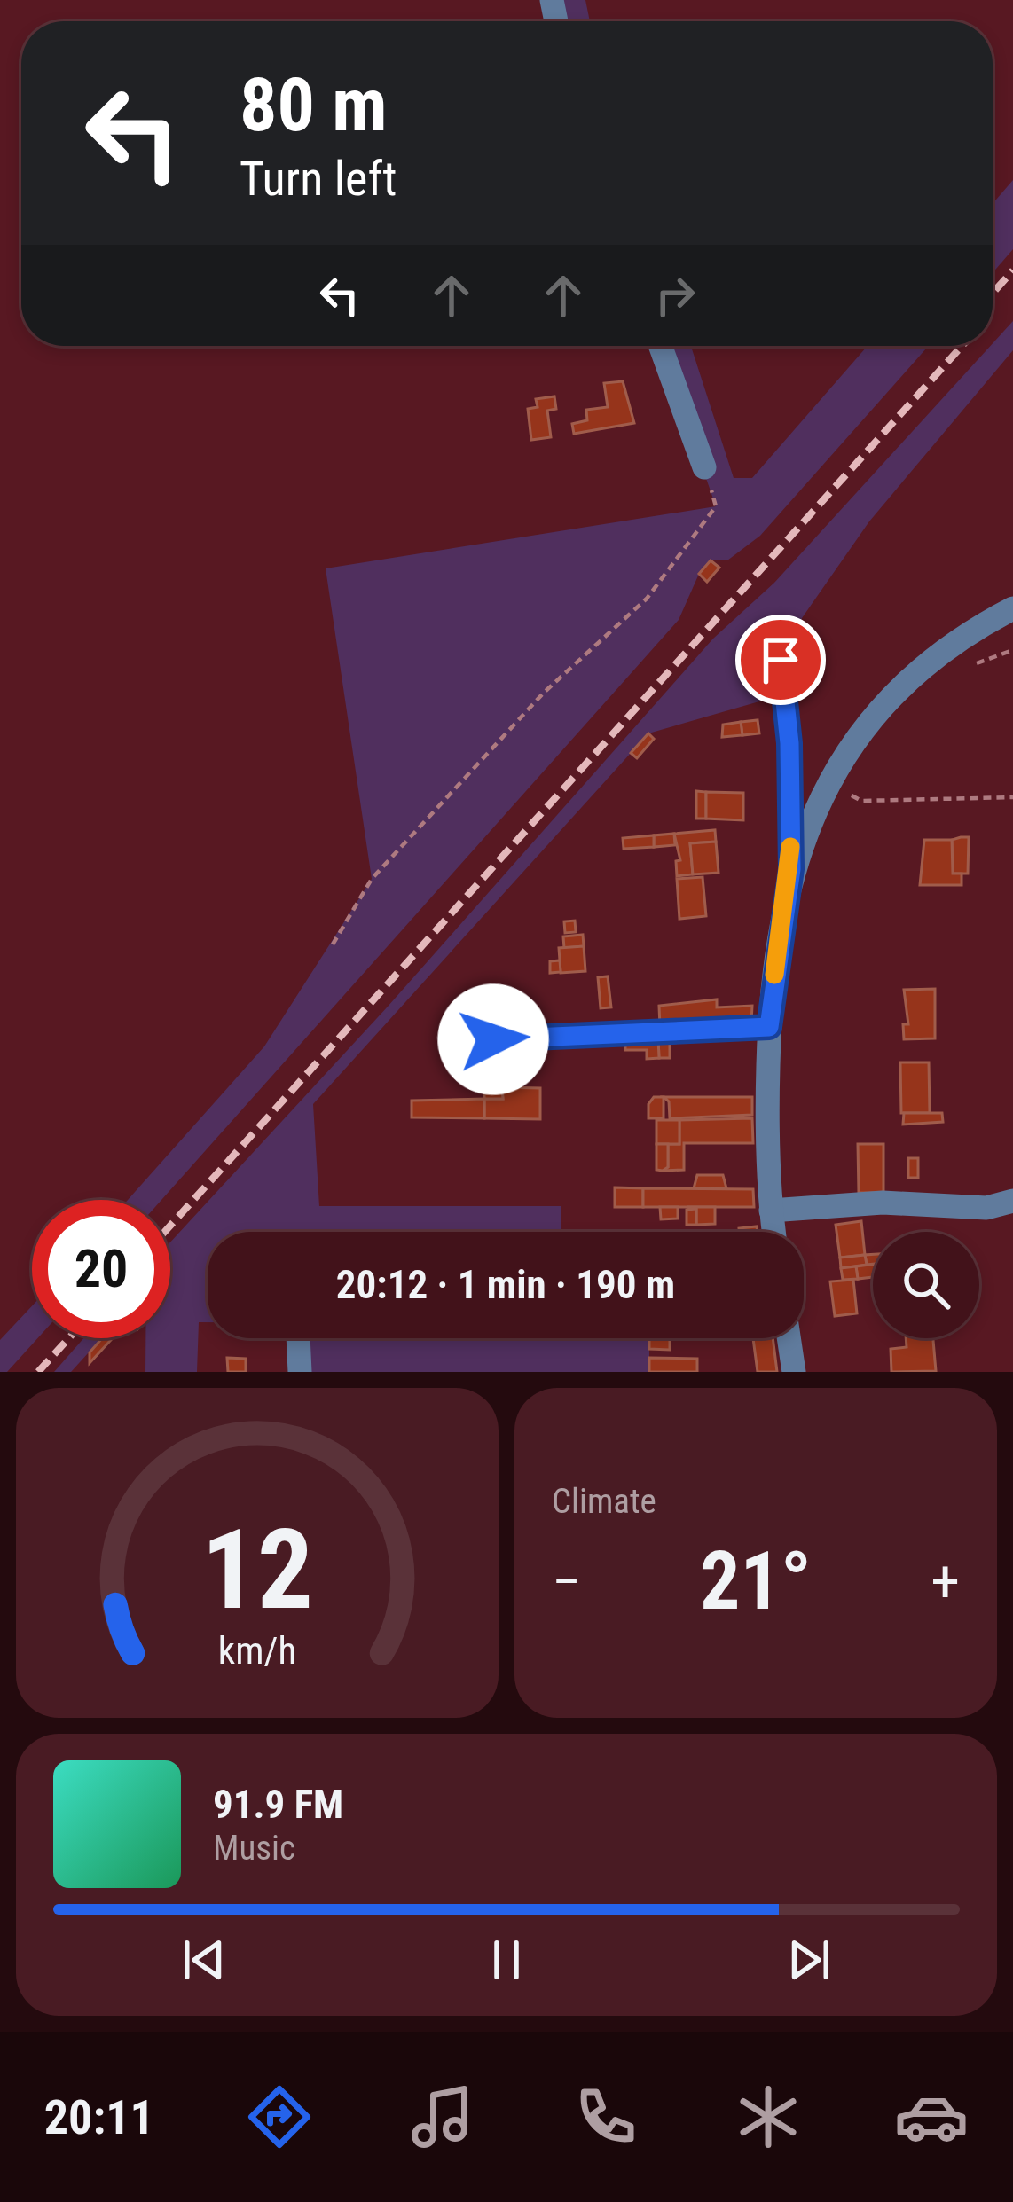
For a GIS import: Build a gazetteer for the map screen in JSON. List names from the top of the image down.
{
  "page": {
    "turn": ["80 m", "Turn left"],
    "limit": "20",
    "trip": "20:12 · 1 min · 190 m",
    "tile": "Climate",
    "heat": ["−", "21°", "+"],
    "song": ["91.9 FM", "Music"],
    "tabs": "20:11",
    "gauge": ["12", "km/h"]
  }
}
